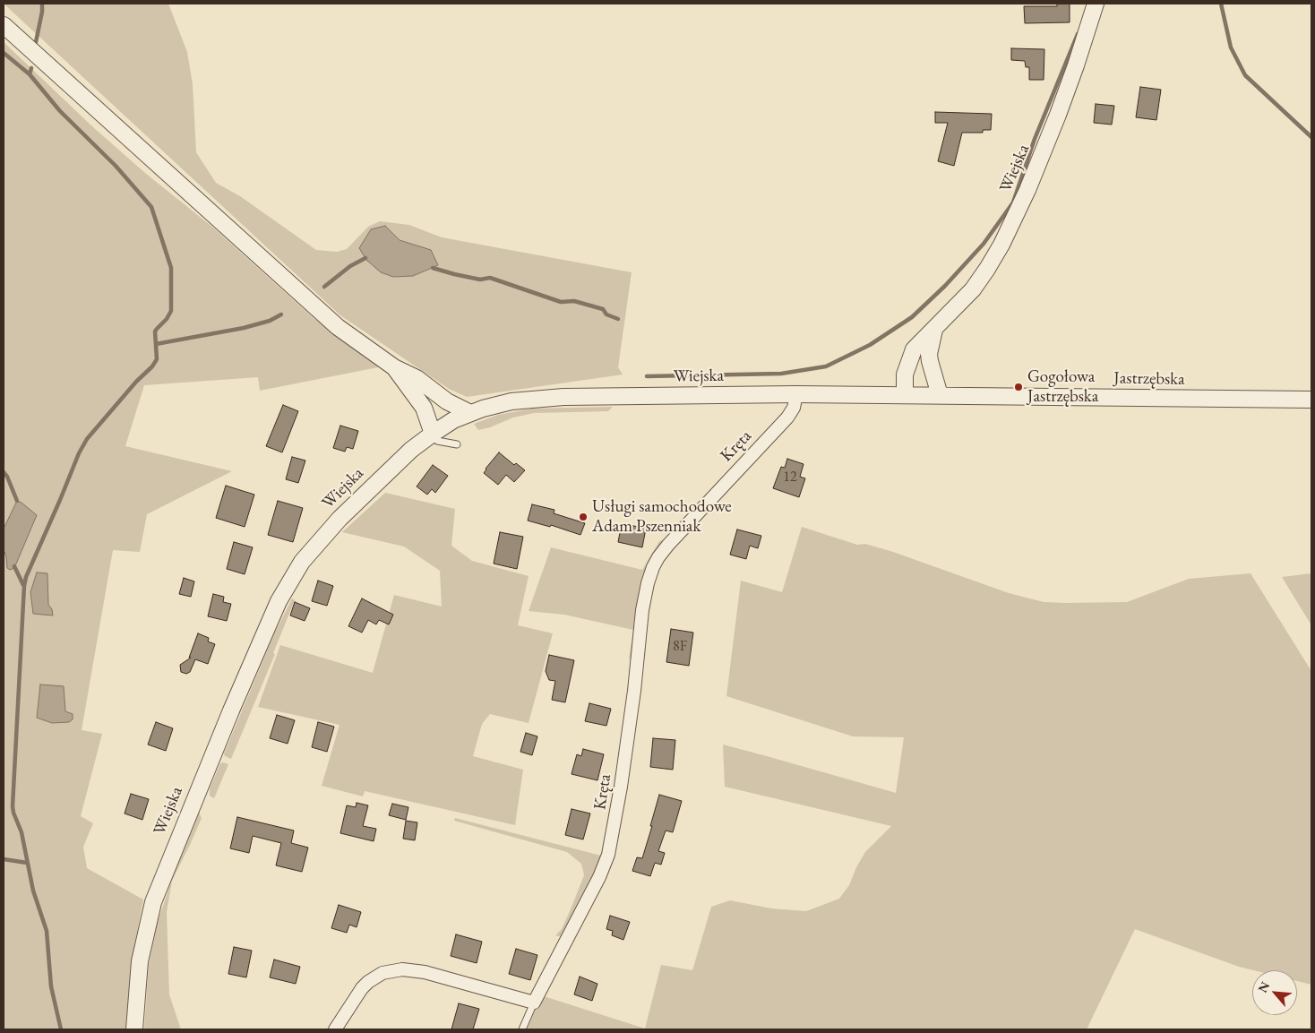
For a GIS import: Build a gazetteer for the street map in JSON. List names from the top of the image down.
{
  "streets": {
    "street": ["Wiejska", "Jastrzębska", "Kręta"]
  },
  "crossings": [
    ["Wiejska", "Jastrzębska"],
    ["Wiejska", "Kręta"]
  ],
  "places": ["Gogołowa Jastrzębska", "Usługi samochodowe Adam Pszenniak"],
  "house_numbers": ["12", "8F"],
  "north": "top left"
}
